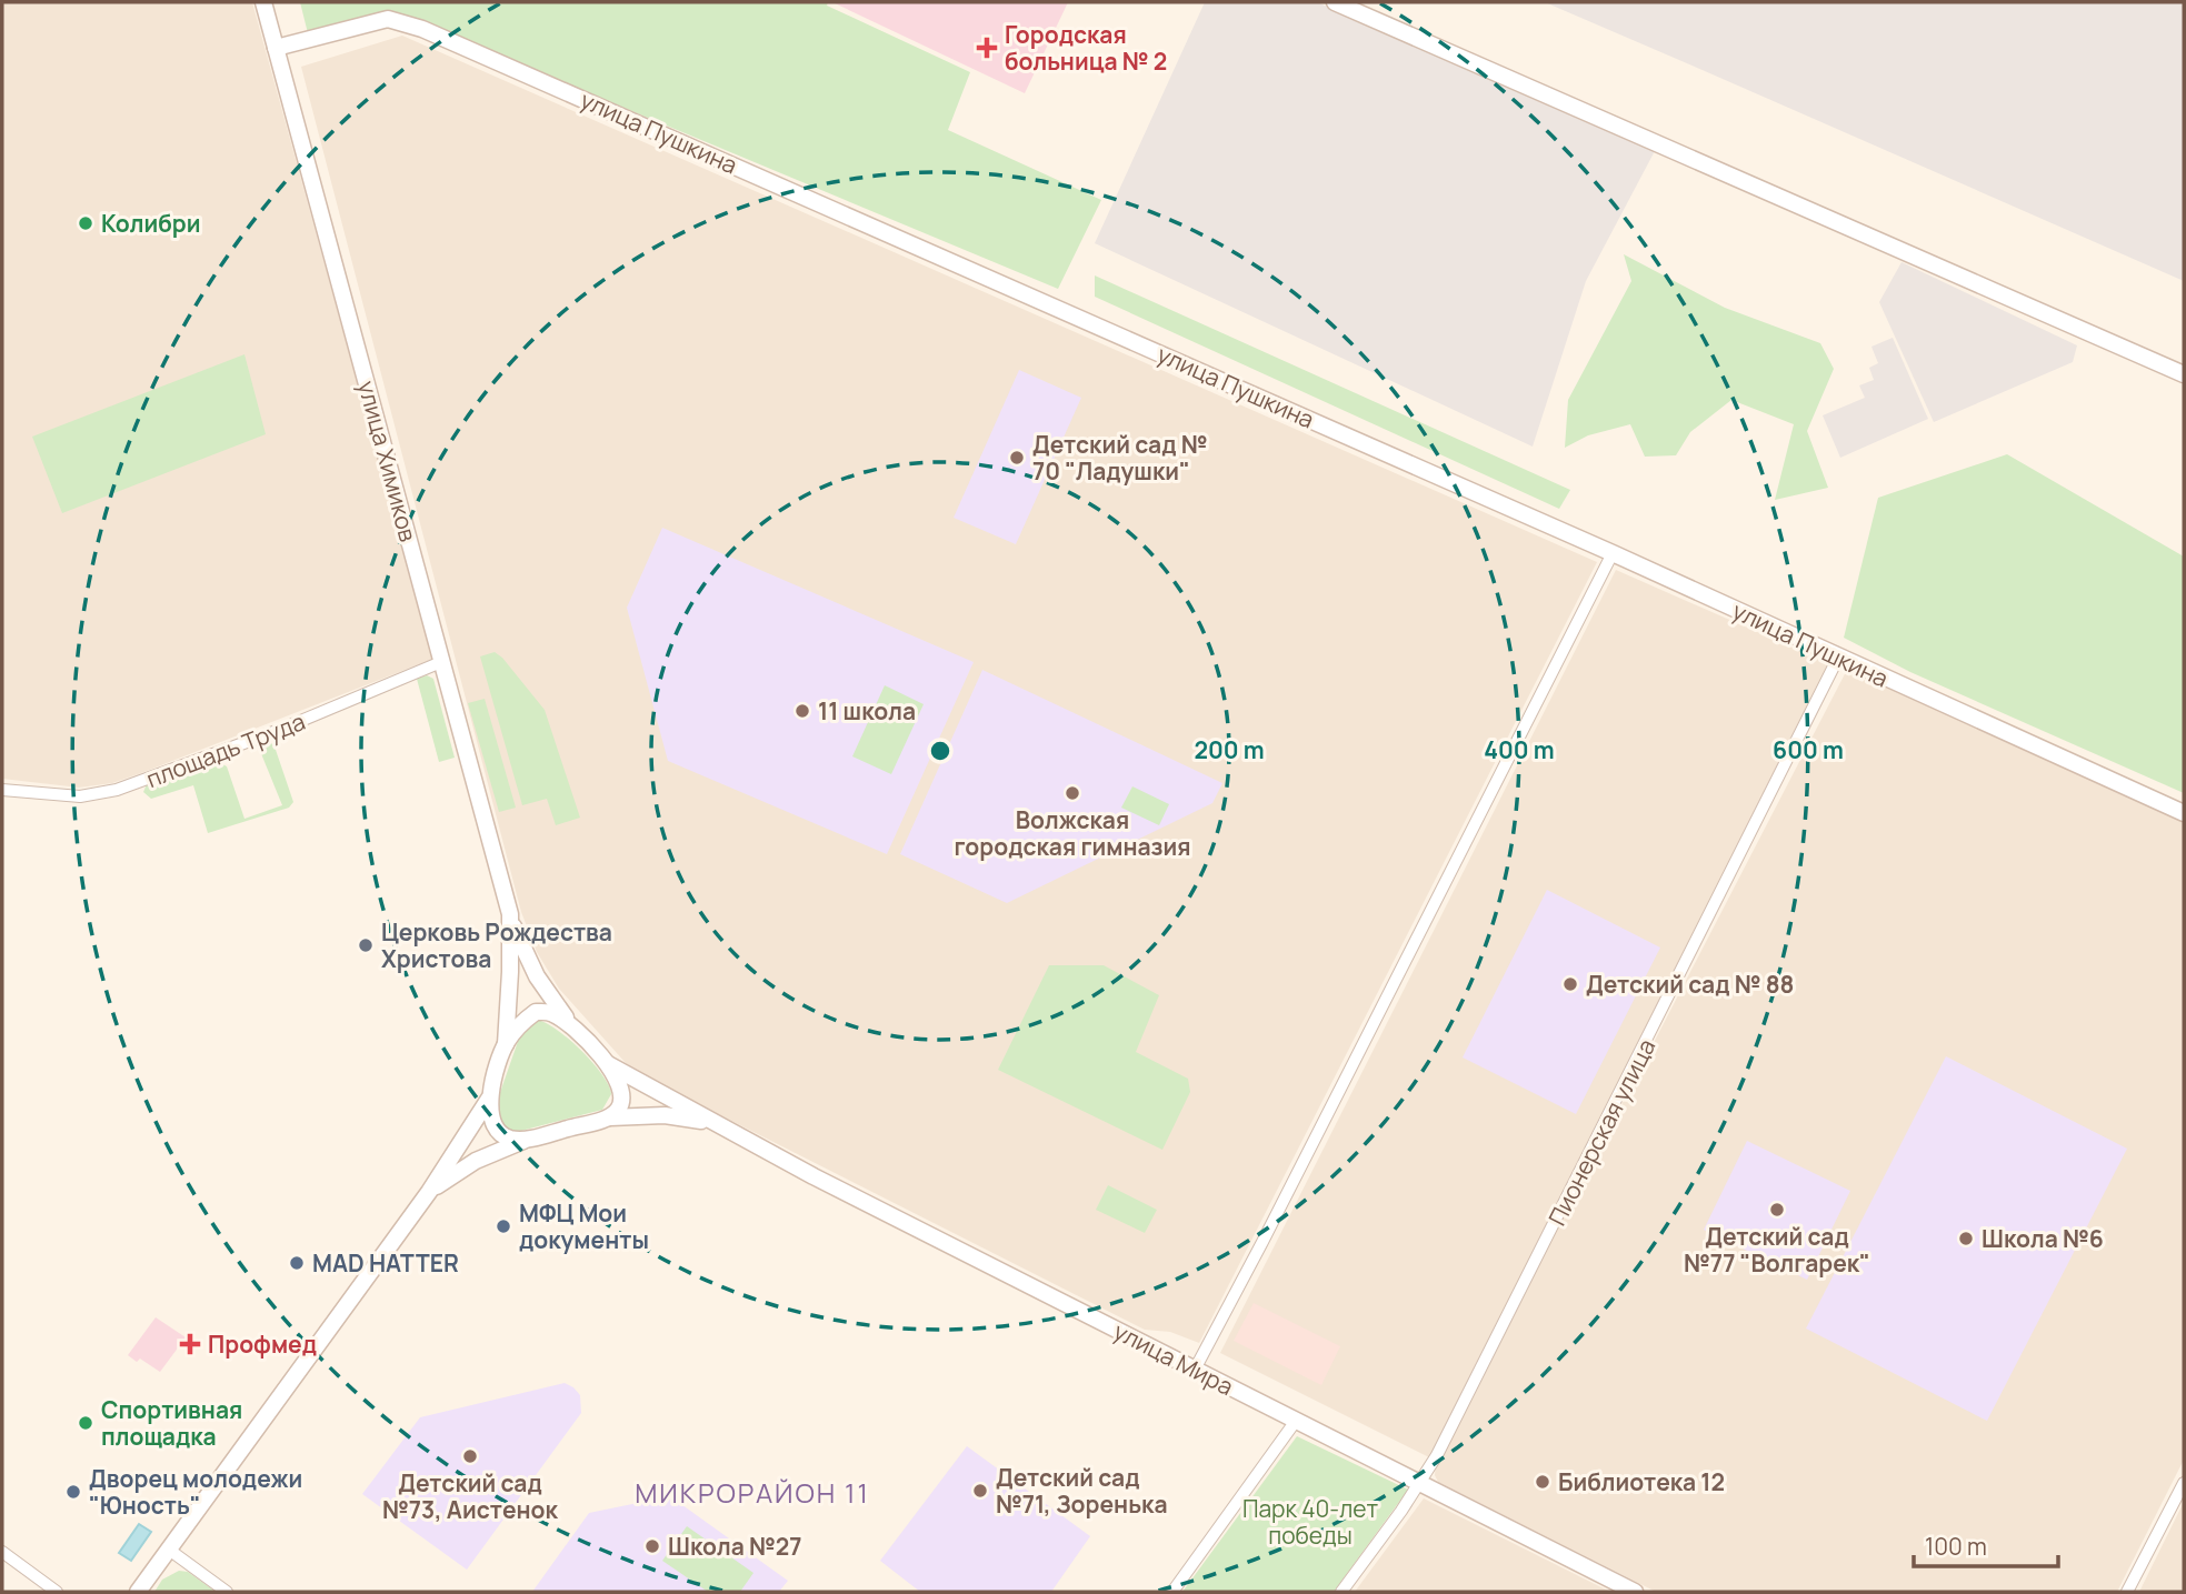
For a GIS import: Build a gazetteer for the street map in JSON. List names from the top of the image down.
{
  "streets": {
    "street": [
      "улица Пушкина",
      "улица Химиков",
      "площадь Труда",
      "Пионерская улица",
      "улица Мира"
    ]
  },
  "crossings": [
    ["улица Пушкина", "улица Химиков"],
    ["улица Пушкина", "Пионерская улица"],
    ["улица Химиков", "площадь Труда"],
    ["улица Химиков", "улица Мира"],
    ["Пионерская улица", "улица Мира"]
  ],
  "districts": ["МИКРОРАЙОН 11"],
  "parks": ["Парк 40-лет победы"],
  "places": {
    "health": ["Городская больница № 2", "Профмед"],
    "other": [
      "Колибри",
      "Детский сад № 70 \"Ладушки\"",
      "11 школа",
      "Волжская городская гимназия",
      "Церковь Рождества Христова",
      "Детский сад № 88",
      "Детский сад №77 \"Волгарек\"",
      "МФЦ Мои документы",
      "Школа №6",
      "MAD HATTER",
      "Спортивная площадка",
      "Детский сад №73, Аистенок",
      "Библиотека 12",
      "Детский сад №71, Зоренька",
      "Дворец молодежи \"Юность\"",
      "Школа №27"
    ]
  },
  "scale_bar": "100 m",
  "rings": ["200 m", "400 m", "600 m"]
}
